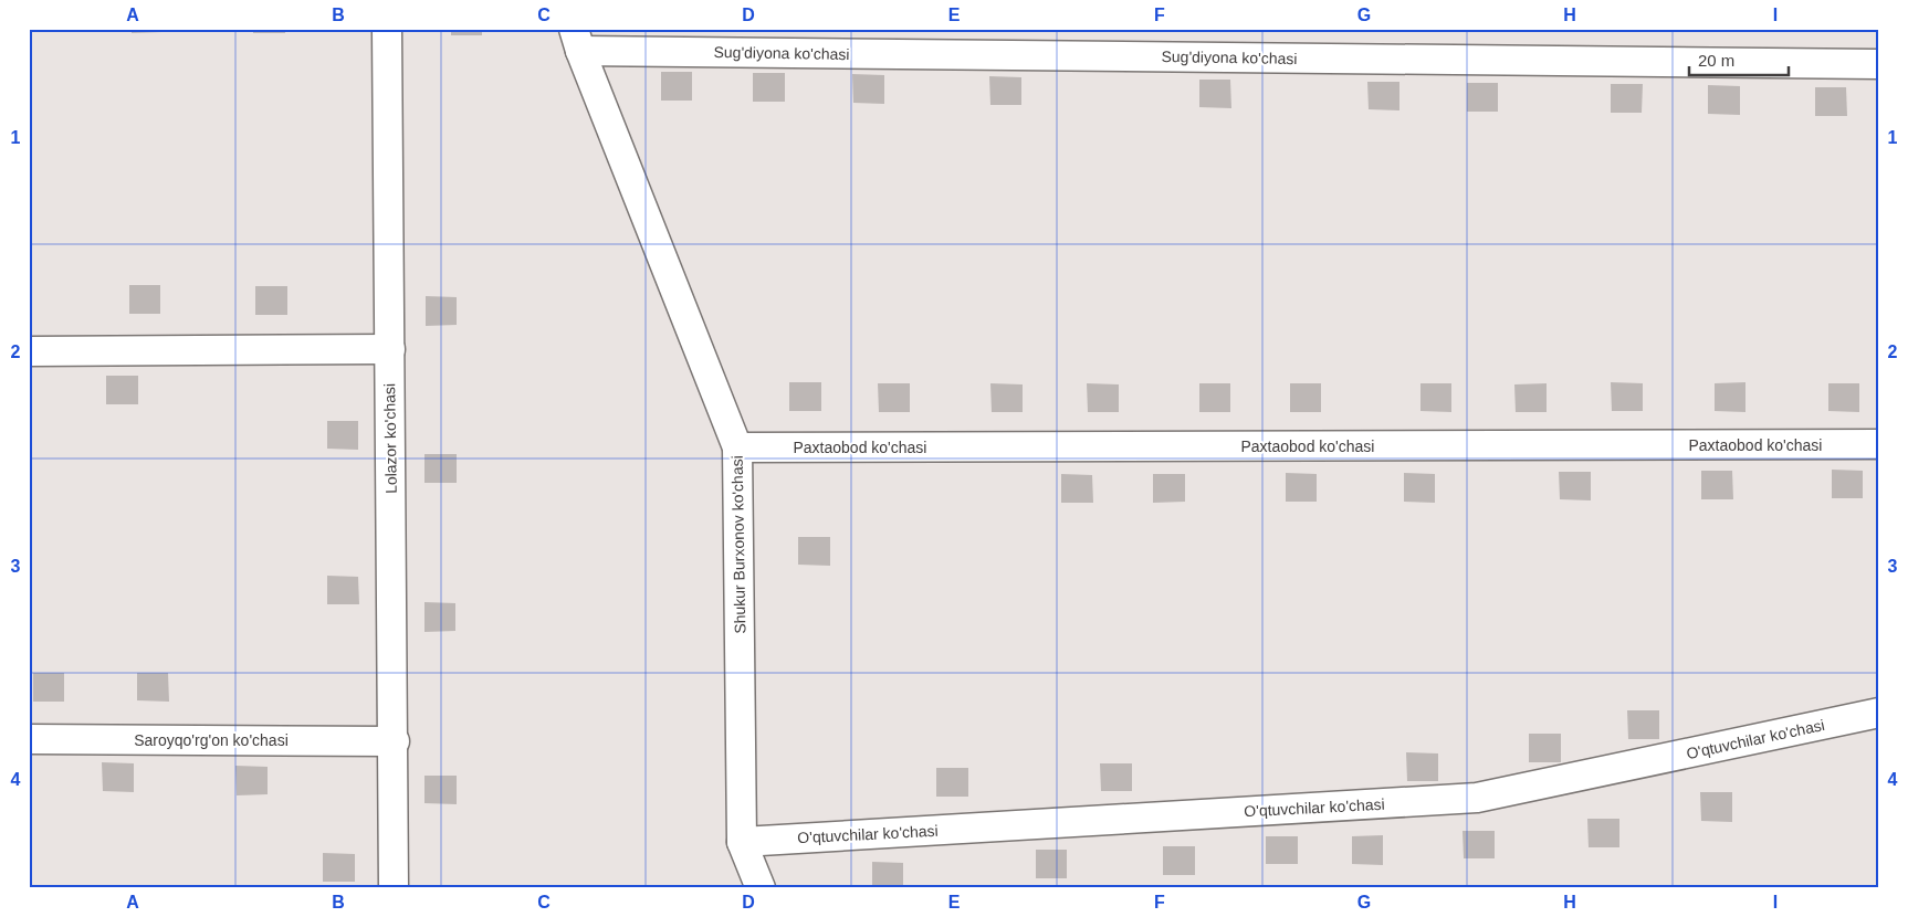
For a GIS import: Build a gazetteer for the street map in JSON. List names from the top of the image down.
{
  "streets": {
    "street": [
      "Sug'diyona ko'chasi",
      "Lolazor ko'chasi",
      "Paxtaobod ko'chasi",
      "Shukur Burxonov ko'chasi",
      "O'qtuvchilar ko'chasi",
      "Saroyqo'rg'on ko'chasi"
    ]
  },
  "crossings": [
    ["Sug'diyona ko'chasi", "Shukur Burxonov ko'chasi"],
    ["Lolazor ko'chasi", "Saroyqo'rg'on ko'chasi"],
    ["Paxtaobod ko'chasi", "Shukur Burxonov ko'chasi"],
    ["Shukur Burxonov ko'chasi", "O'qtuvchilar ko'chasi"]
  ],
  "scale_bar": "20 m",
  "grid": {
    "columns": [
      "A",
      "B",
      "C",
      "D",
      "E",
      "F",
      "G",
      "H",
      "I"
    ],
    "rows": [
      "1",
      "2",
      "3",
      "4"
    ]
  }
}
